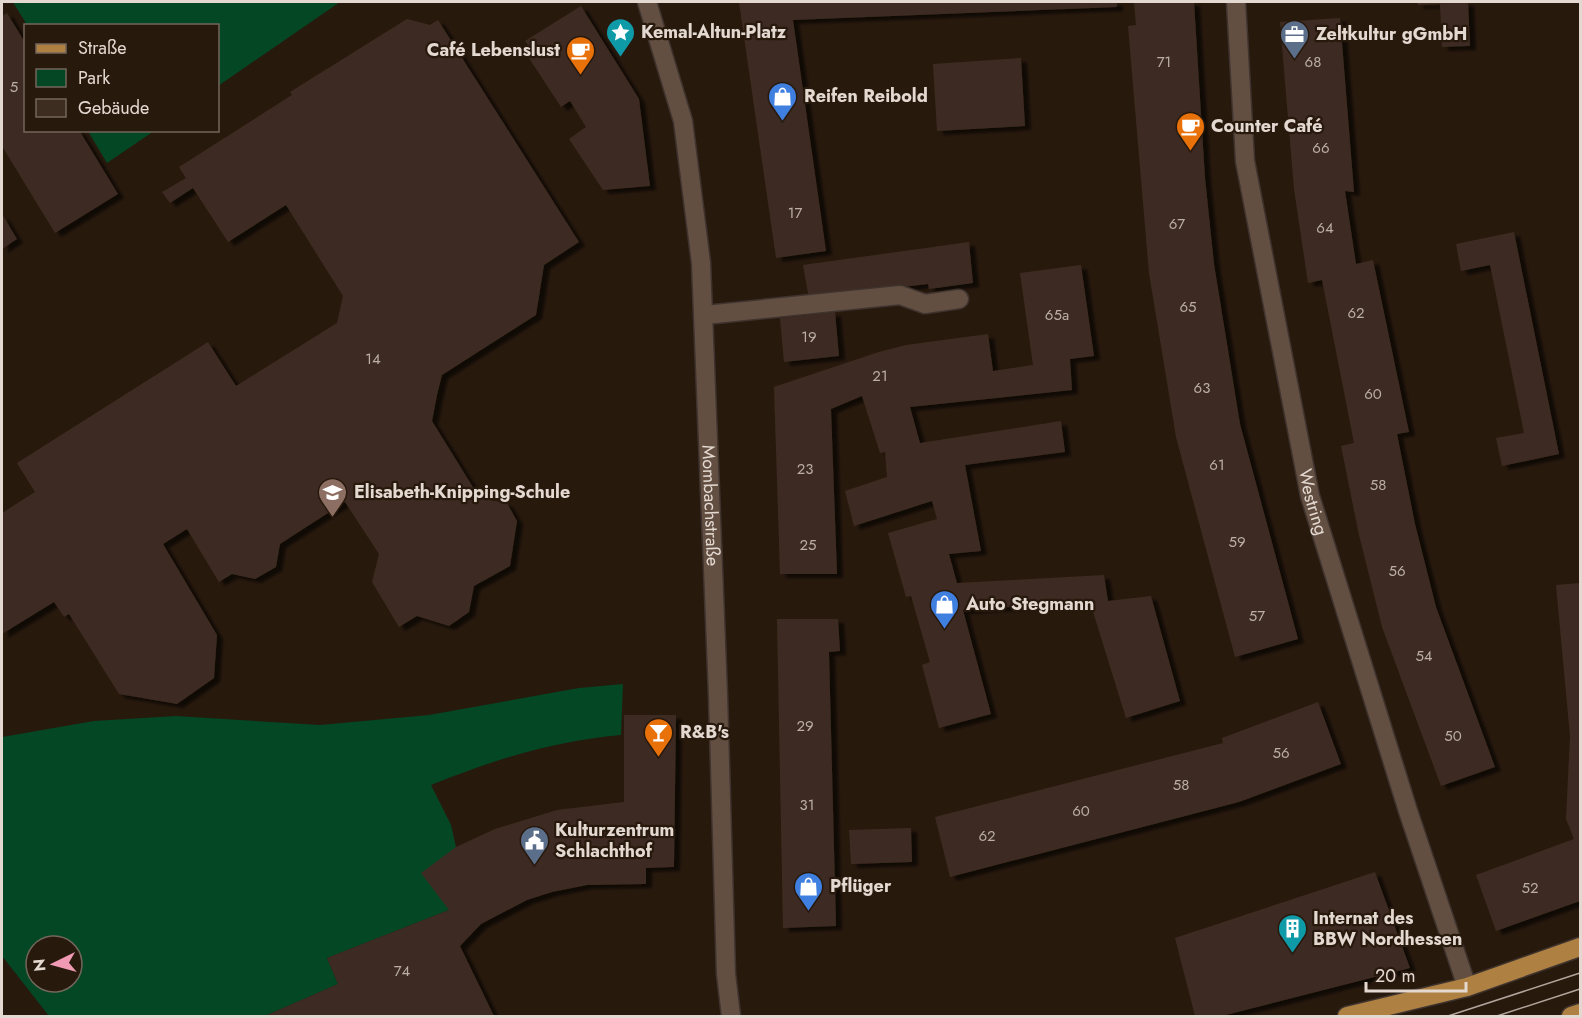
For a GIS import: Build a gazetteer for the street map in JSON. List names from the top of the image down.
{
  "streets": {
    "street": ["Westring", "Mombachstraße"]
  },
  "places": {
    "place": ["Kemal-Altun-Platz"],
    "office": ["Zeltkultur gGmbH"],
    "cafe": ["Café Lebenslust", "Counter Café"],
    "shop": ["Reifen Reibold", "Auto Stegmann", "Pflüger"],
    "school or university": ["Elisabeth-Knipping-Schule"],
    "bar": ["R&B's"],
    "public building": ["Kulturzentrum Schlachthof"],
    "building": ["Internat des BBW Nordhessen"]
  },
  "house_numbers": [
    "71",
    "68",
    "5",
    "66",
    "17",
    "67",
    "64",
    "65",
    "62",
    "65a",
    "19",
    "14",
    "21",
    "63",
    "60",
    "61",
    "23",
    "58",
    "59",
    "25",
    "56",
    "57",
    "54",
    "29",
    "50",
    "56",
    "58",
    "31",
    "60",
    "62",
    "52",
    "74"
  ],
  "legend": ["Straße", "Park", "Gebäude"],
  "scale_bar": "20 m",
  "north": "left"
}
